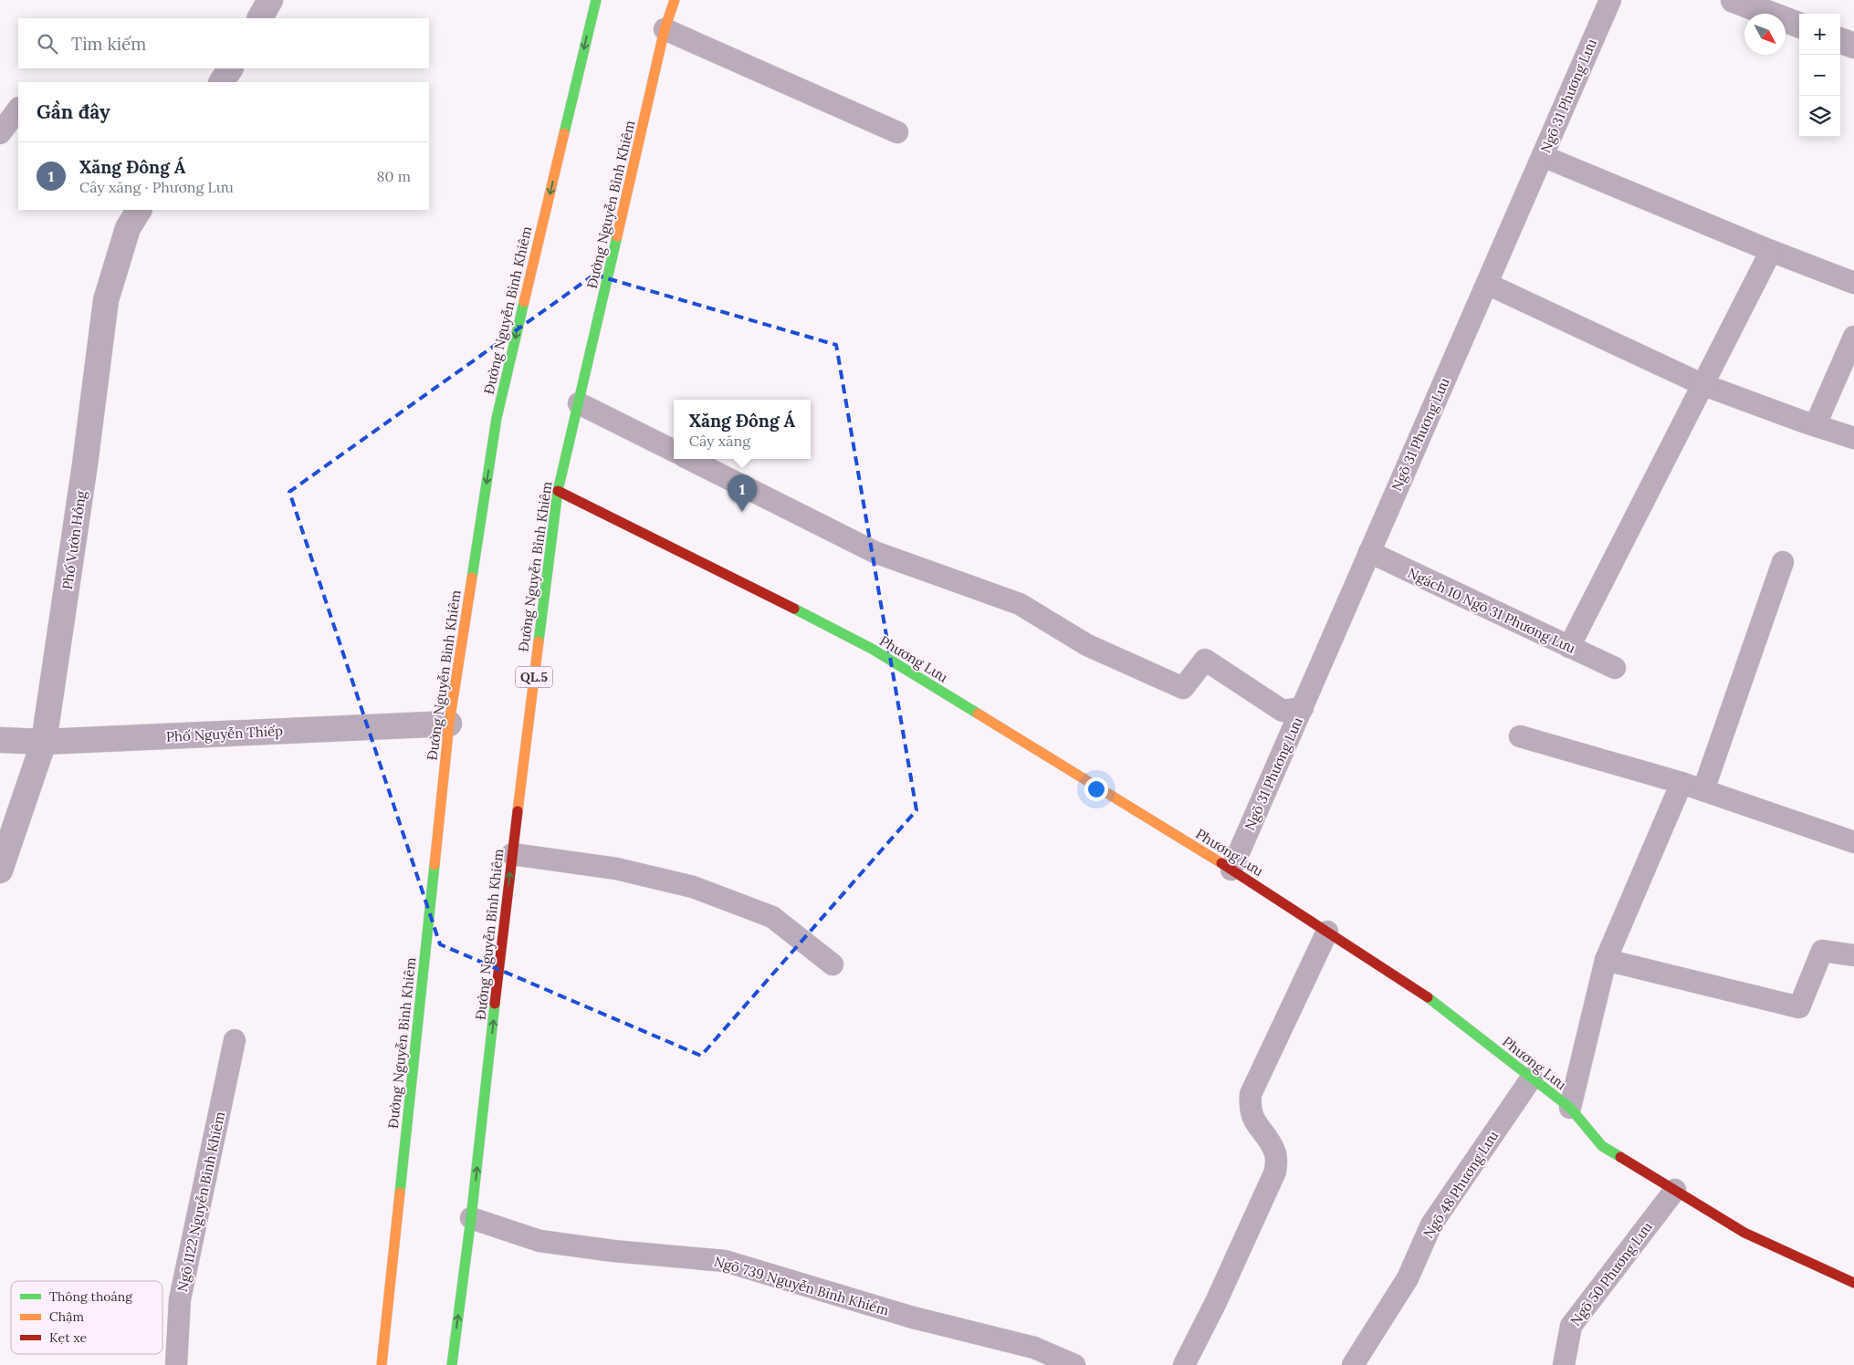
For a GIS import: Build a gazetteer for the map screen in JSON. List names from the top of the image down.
{
  "streets": {
    "main road": [
      "Đường Nguyễn Bỉnh Khiêm",
      "Đường Nguyễn Bình Khiêm",
      "Phương Lưu",
      "QL.5"
    ],
    "street": ["Phố Vườn Hồng", "Phố Nguyễn Thiếp"],
    "lane": [
      "Ngõ 31 Phương Lưu",
      "Ngách 10 Ngõ 31 Phương Lưu",
      "Ngõ 48 Phương Lưu",
      "Ngõ 1122 Nguyễn Bỉnh Khiêm",
      "Ngõ 50 Phương Lưu",
      "Ngõ 739 Nguyễn Bỉnh Khiểm"
    ]
  },
  "crossings": [
    ["Ngõ 31 Phương Lưu", "Ngách 10 Ngõ 31 Phương Lưu"],
    ["Ngõ 31 Phương Lưu", "Phương Lưu"],
    ["Đường Nguyễn Bỉnh Khiêm", "Phương Lưu"],
    ["Đường Nguyễn Bỉnh Khiêm", "Ngõ 739 Nguyễn Bỉnh Khiểm"],
    ["Đường Nguyễn Bình Khiêm", "Phố Nguyễn Thiếp"],
    ["Phố Vườn Hồng", "Phố Nguyễn Thiếp"],
    ["Phương Lưu", "Ngõ 48 Phương Lưu"],
    ["Phương Lưu", "Ngõ 50 Phương Lưu"]
  ],
  "one_way": ["Đường Nguyễn Bỉnh Khiêm", "Đường Nguyễn Bình Khiêm"],
  "legend": ["Thông thoáng", "Chậm", "Kẹt xe"],
  "north": "bottom right",
  "page": {
    "map_buttons": ["+", "−"],
    "search": "Tìm kiếm",
    "heading": "Gần đây",
    "list": [
      {
        "mark": "1",
        "name": "Xăng Đông Á",
        "note": "Cây xăng · Phương Lưu",
        "value": "80 m"
      }
    ],
    "popup": ["Xăng Đông Á", "Cây xăng"],
    "pins": "1"
  }
}
